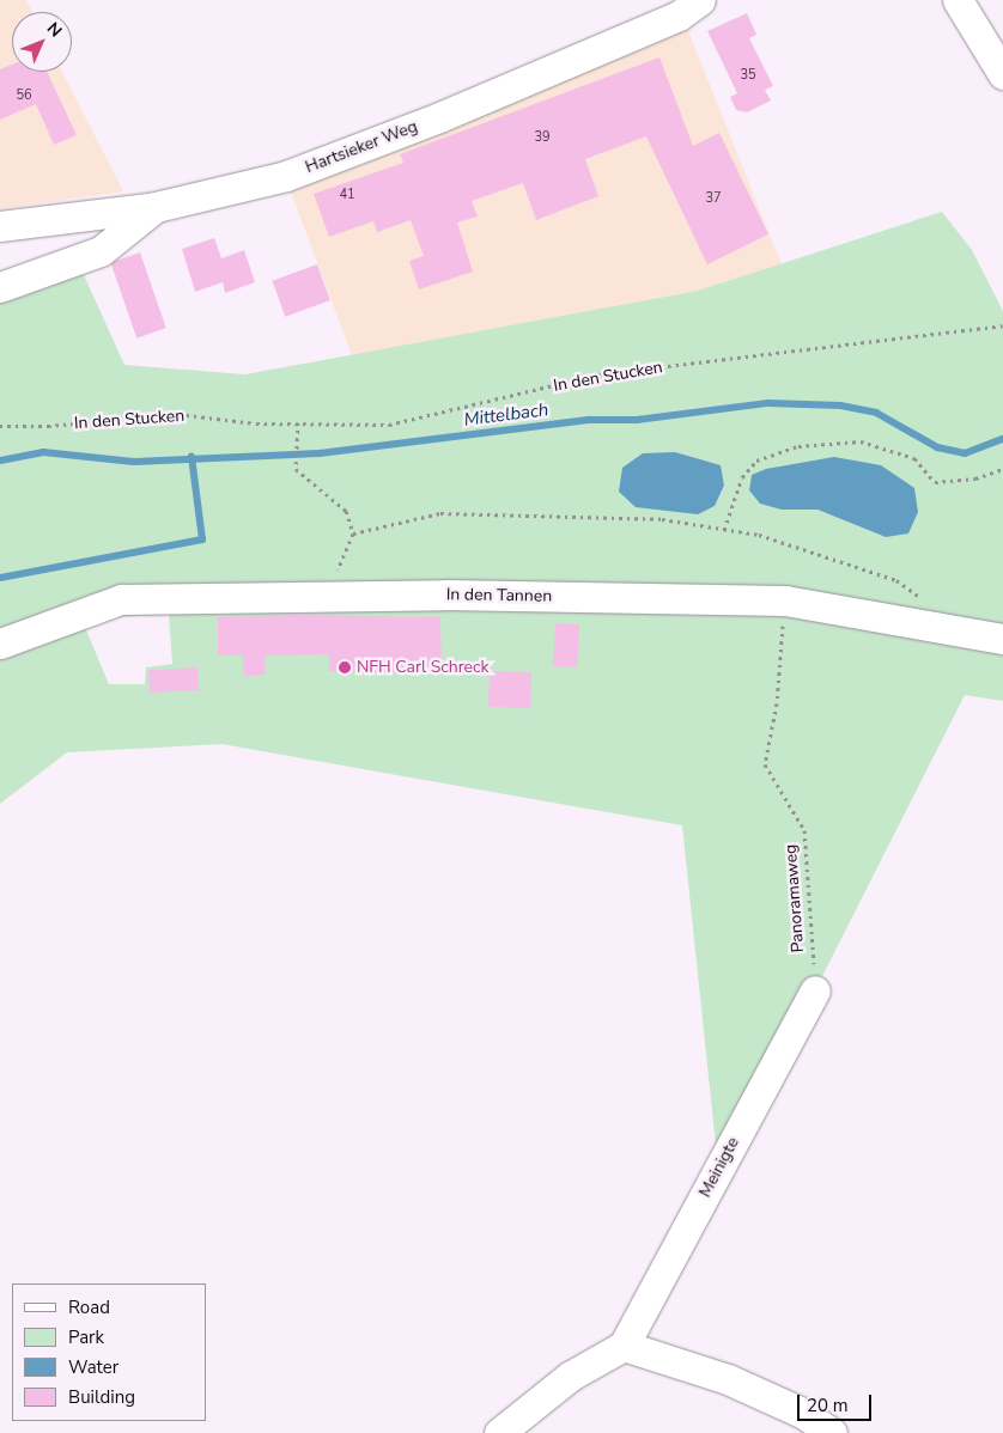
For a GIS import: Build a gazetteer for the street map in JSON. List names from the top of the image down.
{
  "streets": {
    "street": ["Hartsieker Weg", "In den Tannen", "Meinigte"],
    "path": ["In den Stucken", "Panoramaweg"]
  },
  "crossings": [
    ["In den Tannen", "Panoramaweg"],
    ["Panoramaweg", "Meinigte"]
  ],
  "water": ["Mittelbach"],
  "places": ["NFH Carl Schreck"],
  "house_numbers": [
    "35",
    "56",
    "39",
    "41",
    "37"
  ],
  "legend": [
    "Road",
    "Park",
    "Water",
    "Building"
  ],
  "scale_bar": "20 m",
  "north": "top right"
}
